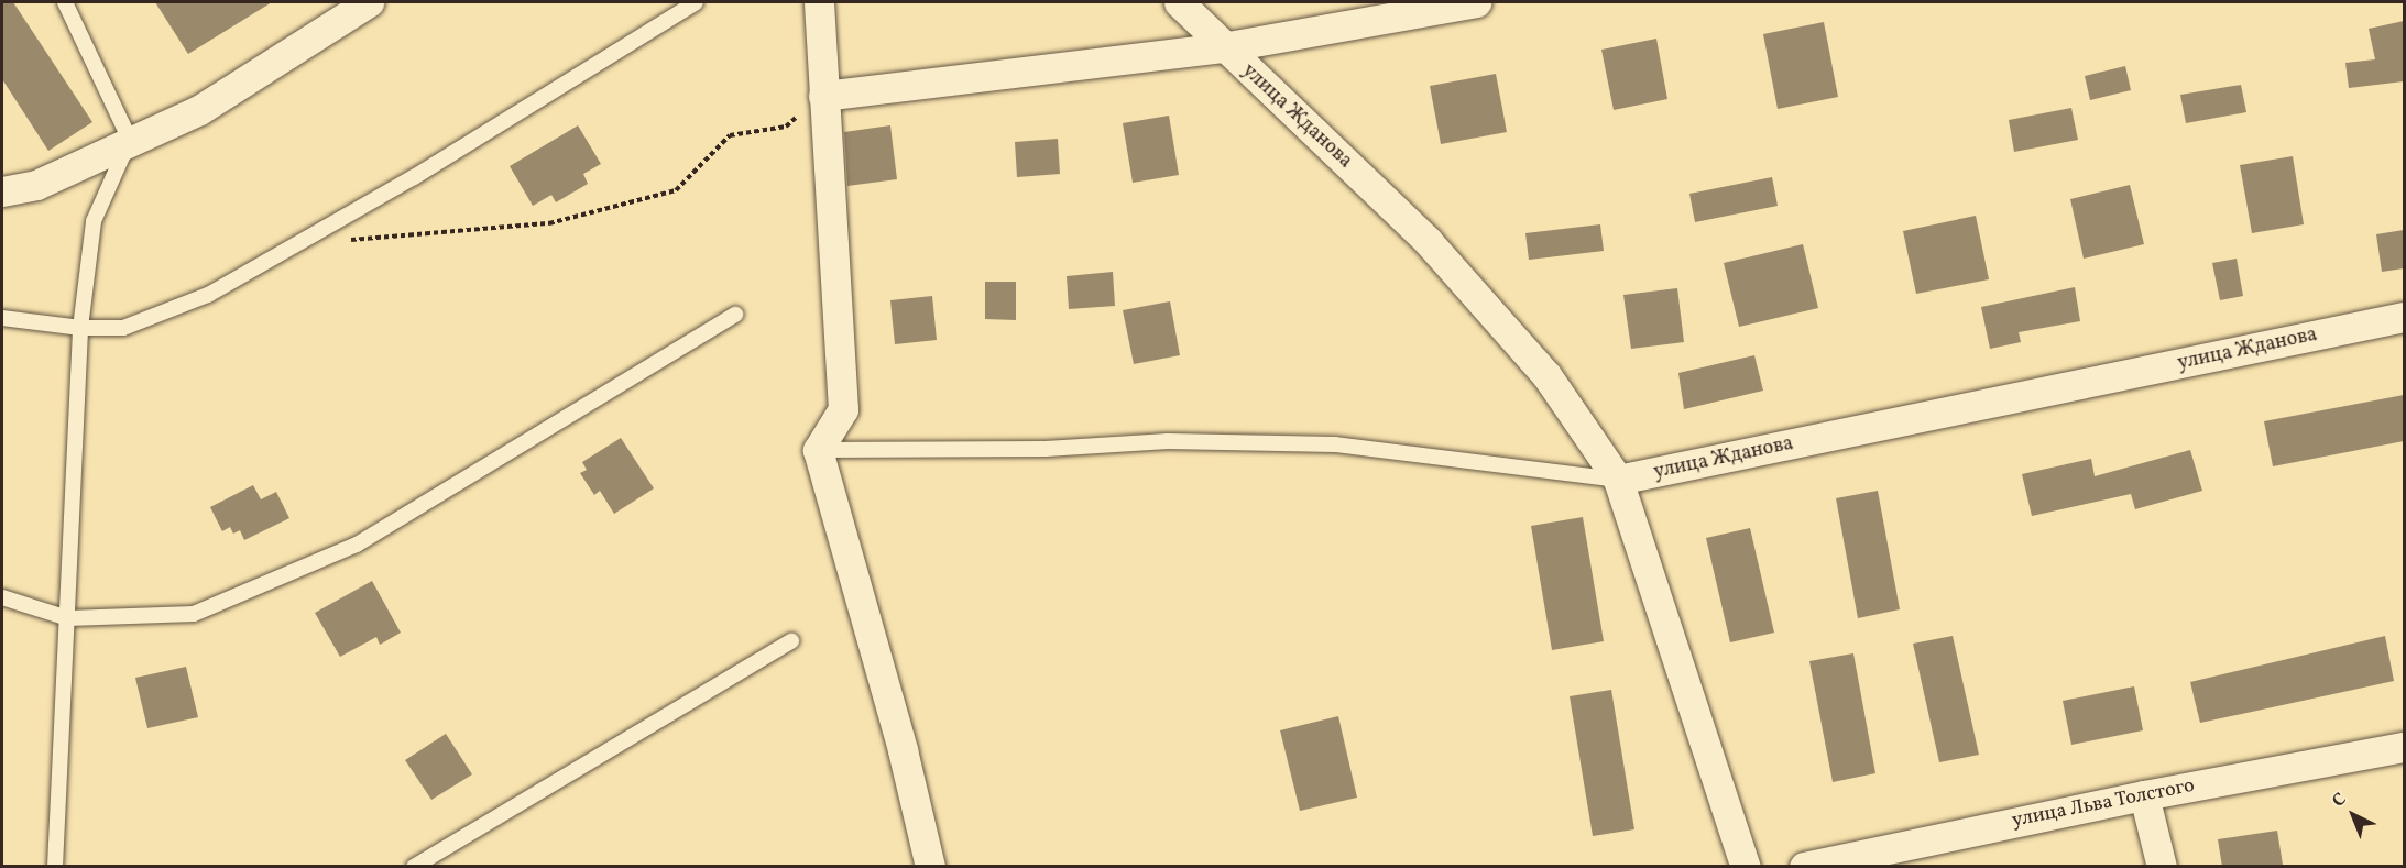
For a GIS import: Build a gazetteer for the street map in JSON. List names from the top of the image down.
{
  "streets": {
    "street": ["улица Жданова", "улица Льва Толстого"]
  },
  "north": "top left"
}
